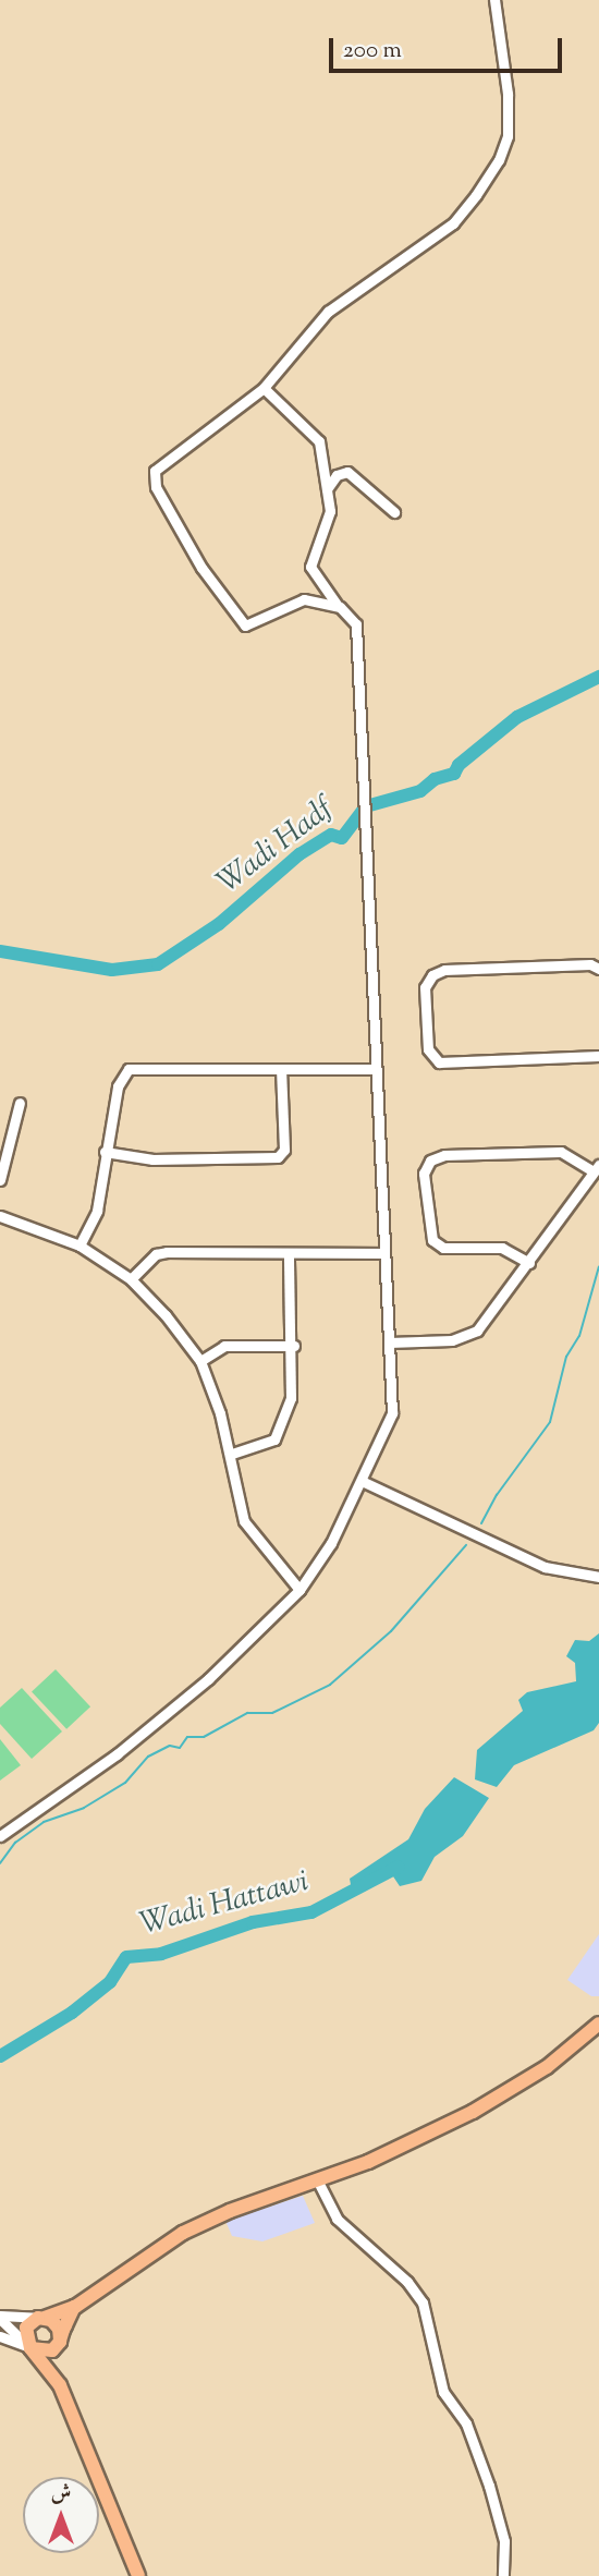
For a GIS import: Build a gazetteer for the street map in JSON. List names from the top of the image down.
{
  "water": ["Wadi Hadf", "Wadi Hattawi"],
  "scale_bar": "200 m",
  "north": "top"
}
